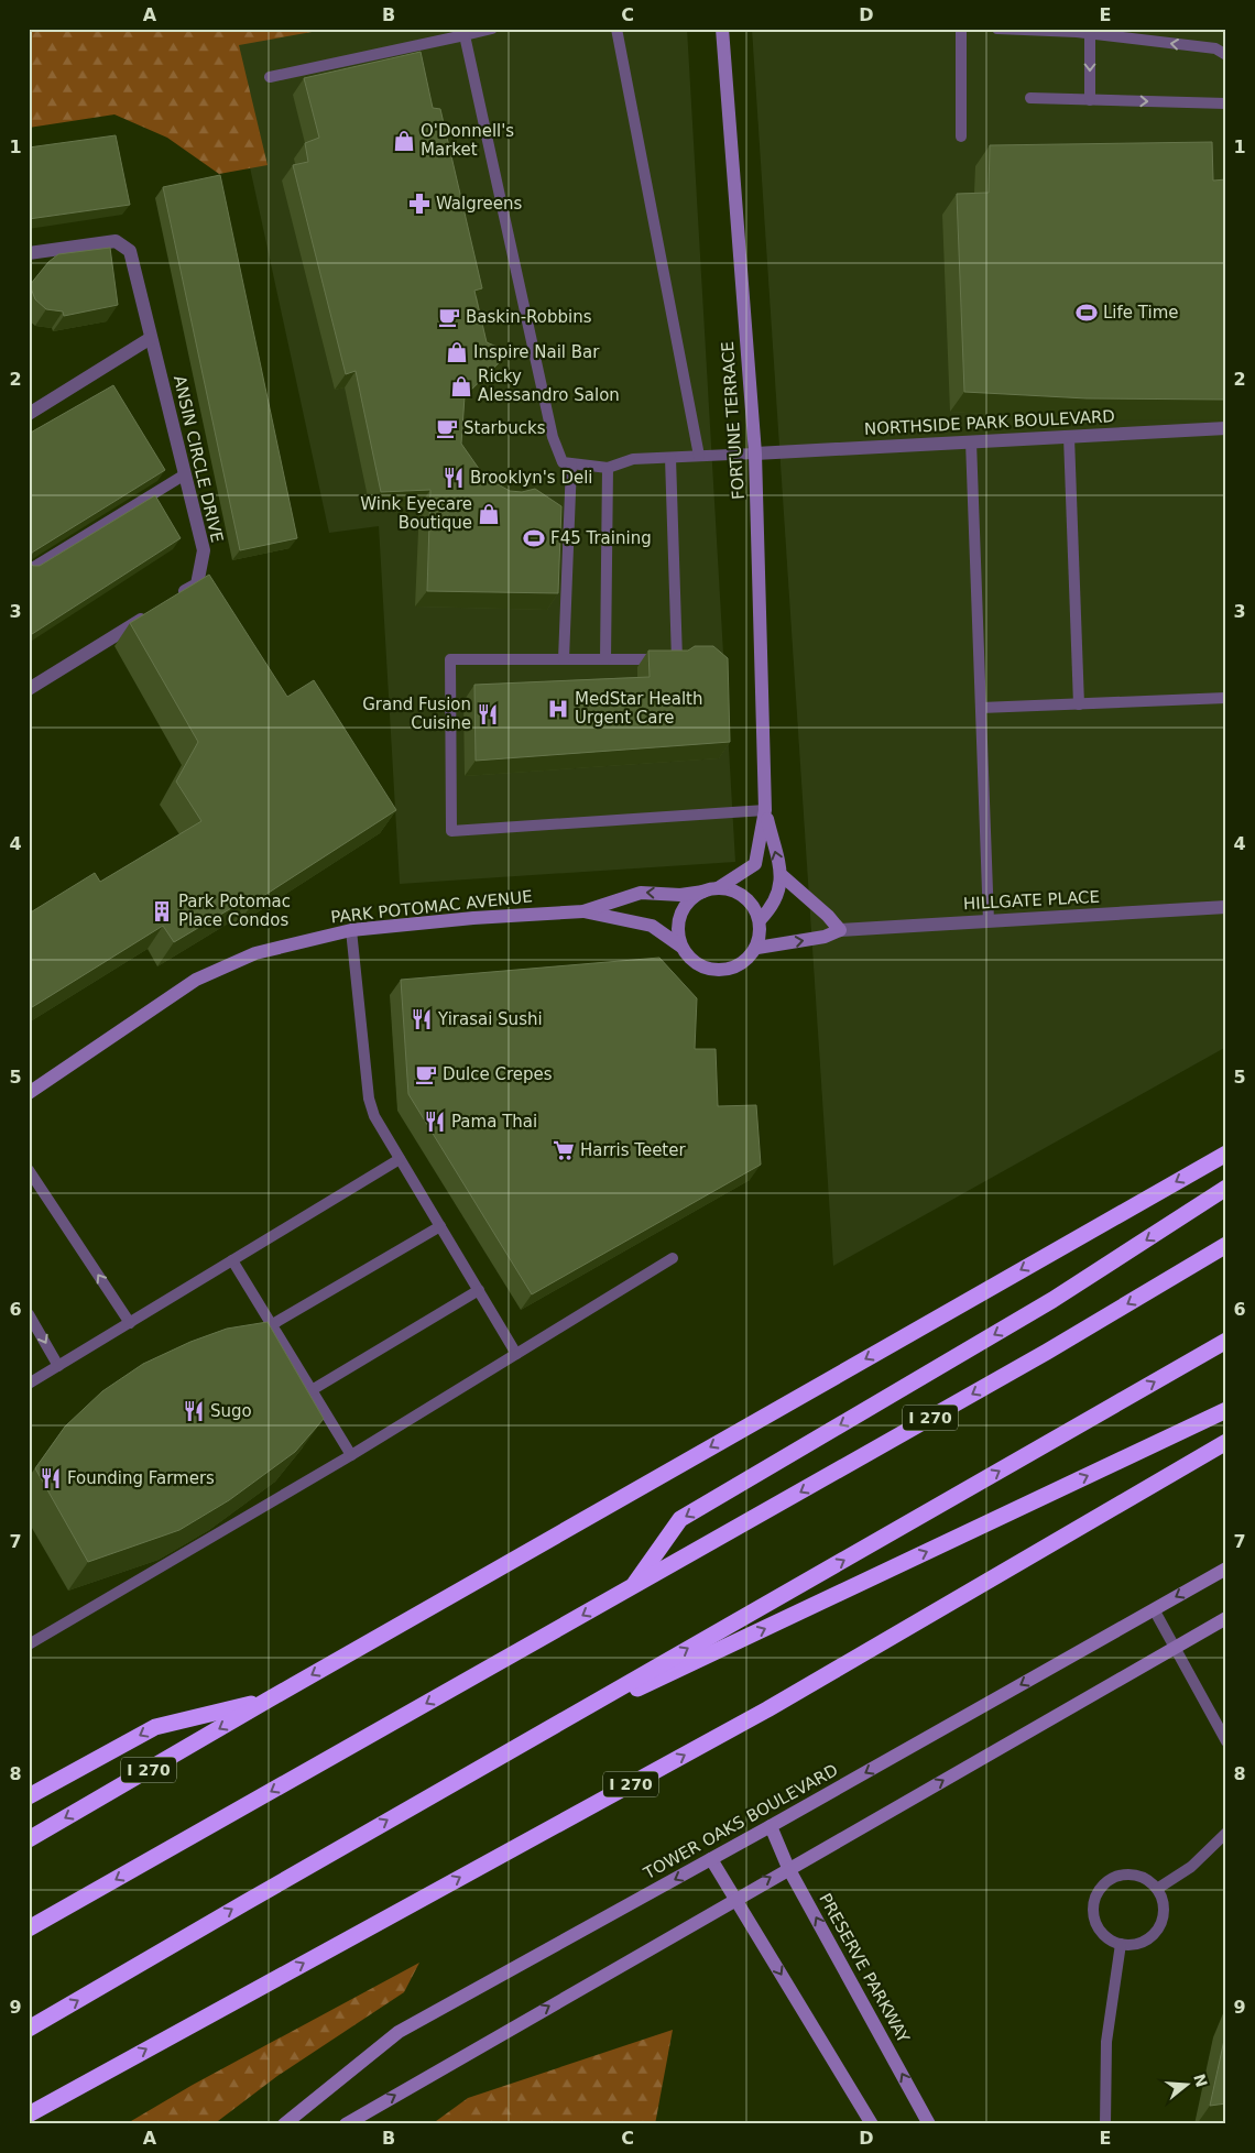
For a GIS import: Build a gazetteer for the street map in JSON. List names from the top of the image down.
{
  "streets": {
    "highway": ["I 270"],
    "street": [
      "FORTUNE TERRACE",
      "NORTHSIDE PARK BOULEVARD",
      "ANSIN CIRCLE DRIVE",
      "HILLGATE PLACE",
      "PARK POTOMAC AVENUE",
      "TOWER OAKS BOULEVARD",
      "PRESERVE PARKWAY"
    ]
  },
  "crossings": [
    ["FORTUNE TERRACE", "NORTHSIDE PARK BOULEVARD"],
    ["TOWER OAKS BOULEVARD", "PRESERVE PARKWAY"]
  ],
  "places": {
    "shop": [
      "O'Donnell's Market",
      "Inspire Nail Bar",
      "Ricky Alessandro Salon",
      "Wink Eyecare Boutique"
    ],
    "pharmacy": ["Walgreens"],
    "sports": ["Life Time", "F45 Training"],
    "cafe": ["Baskin-Robbins", "Starbucks", "Dulce Crepes"],
    "restaurant": [
      "Brooklyn's Deli",
      "Grand Fusion Cuisine",
      "Yirasai Sushi",
      "Pama Thai",
      "Sugo",
      "Founding Farmers"
    ],
    "hospital": ["MedStar Health Urgent Care"],
    "building": ["Park Potomac Place Condos"],
    "supermarket": ["Harris Teeter"]
  },
  "north": "right",
  "grid": {
    "columns": [
      "A",
      "B",
      "C",
      "D",
      "E"
    ],
    "rows": [
      "1",
      "2",
      "3",
      "4",
      "5",
      "6",
      "7",
      "8",
      "9"
    ]
  }
}
